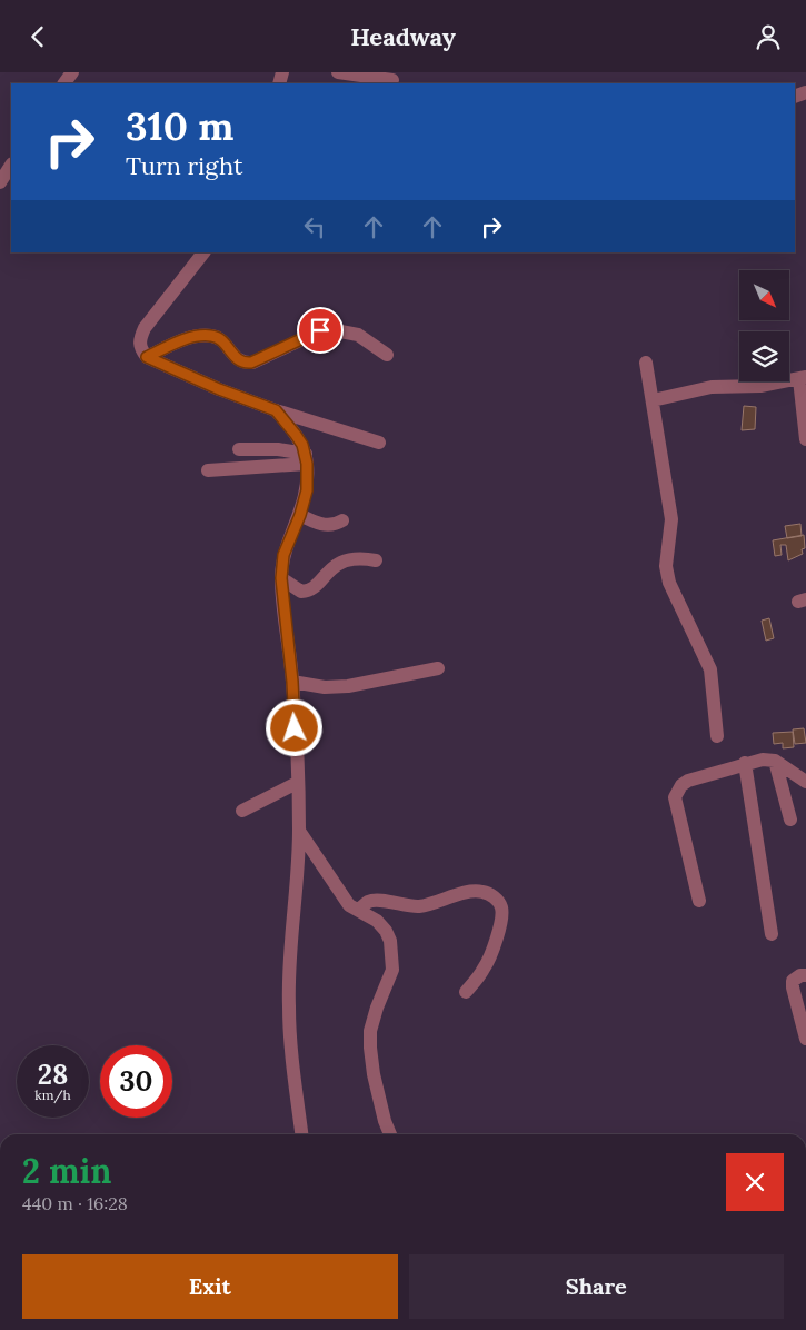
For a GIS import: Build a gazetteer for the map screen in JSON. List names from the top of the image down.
{
  "north": "bottom right",
  "page": {
    "header": "Headway",
    "turn": ["310 m", "Turn right"],
    "speed": "28 km/h",
    "limit": "30",
    "heading": ["2 min", "440 m · 16:28"],
    "buttons": ["Exit", "Share"]
  }
}
